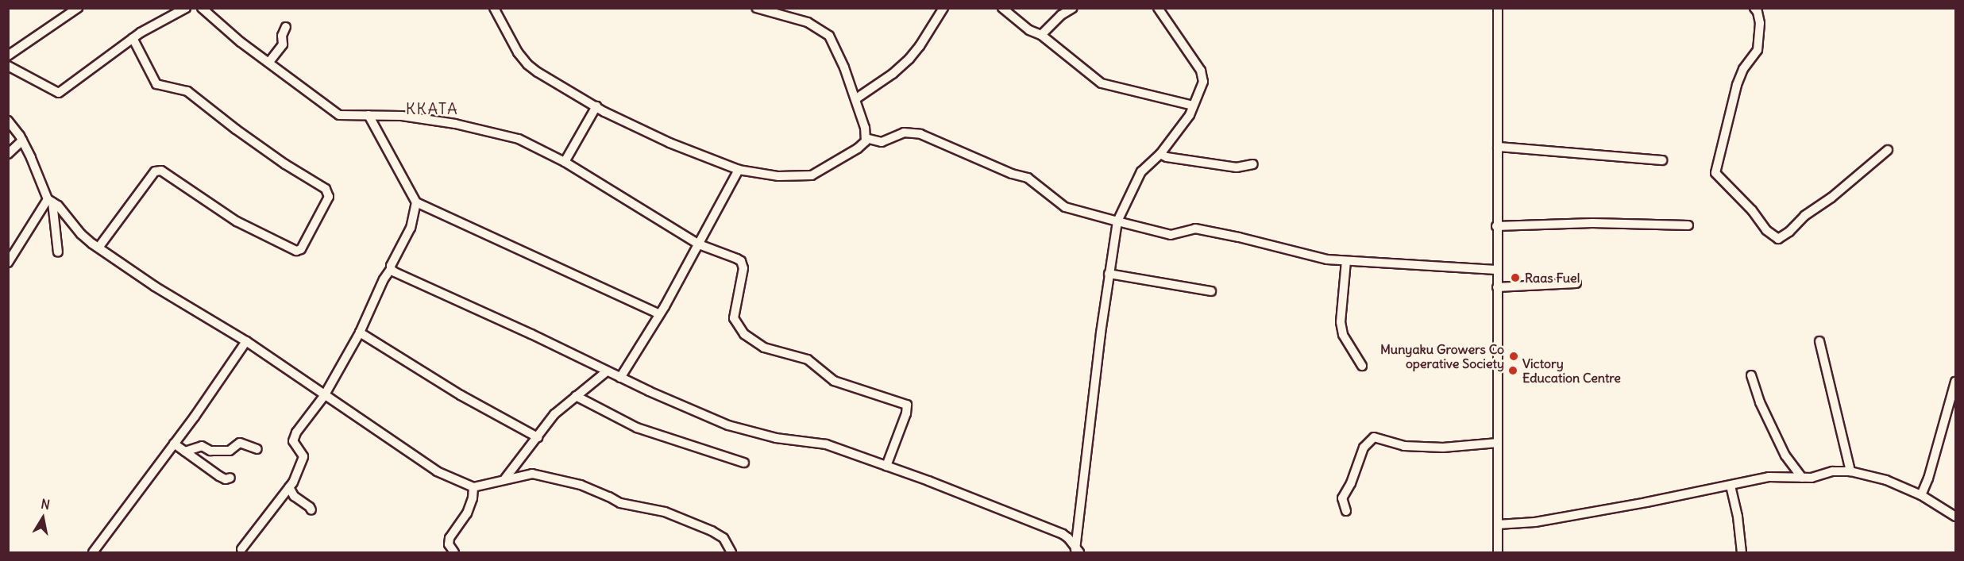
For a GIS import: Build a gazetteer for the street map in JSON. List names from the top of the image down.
{
  "districts": ["KKATA"],
  "places": ["Raas Fuel", "Munyaku Growers Co operative Society", "Victory Education Centre"],
  "north": "top"
}
